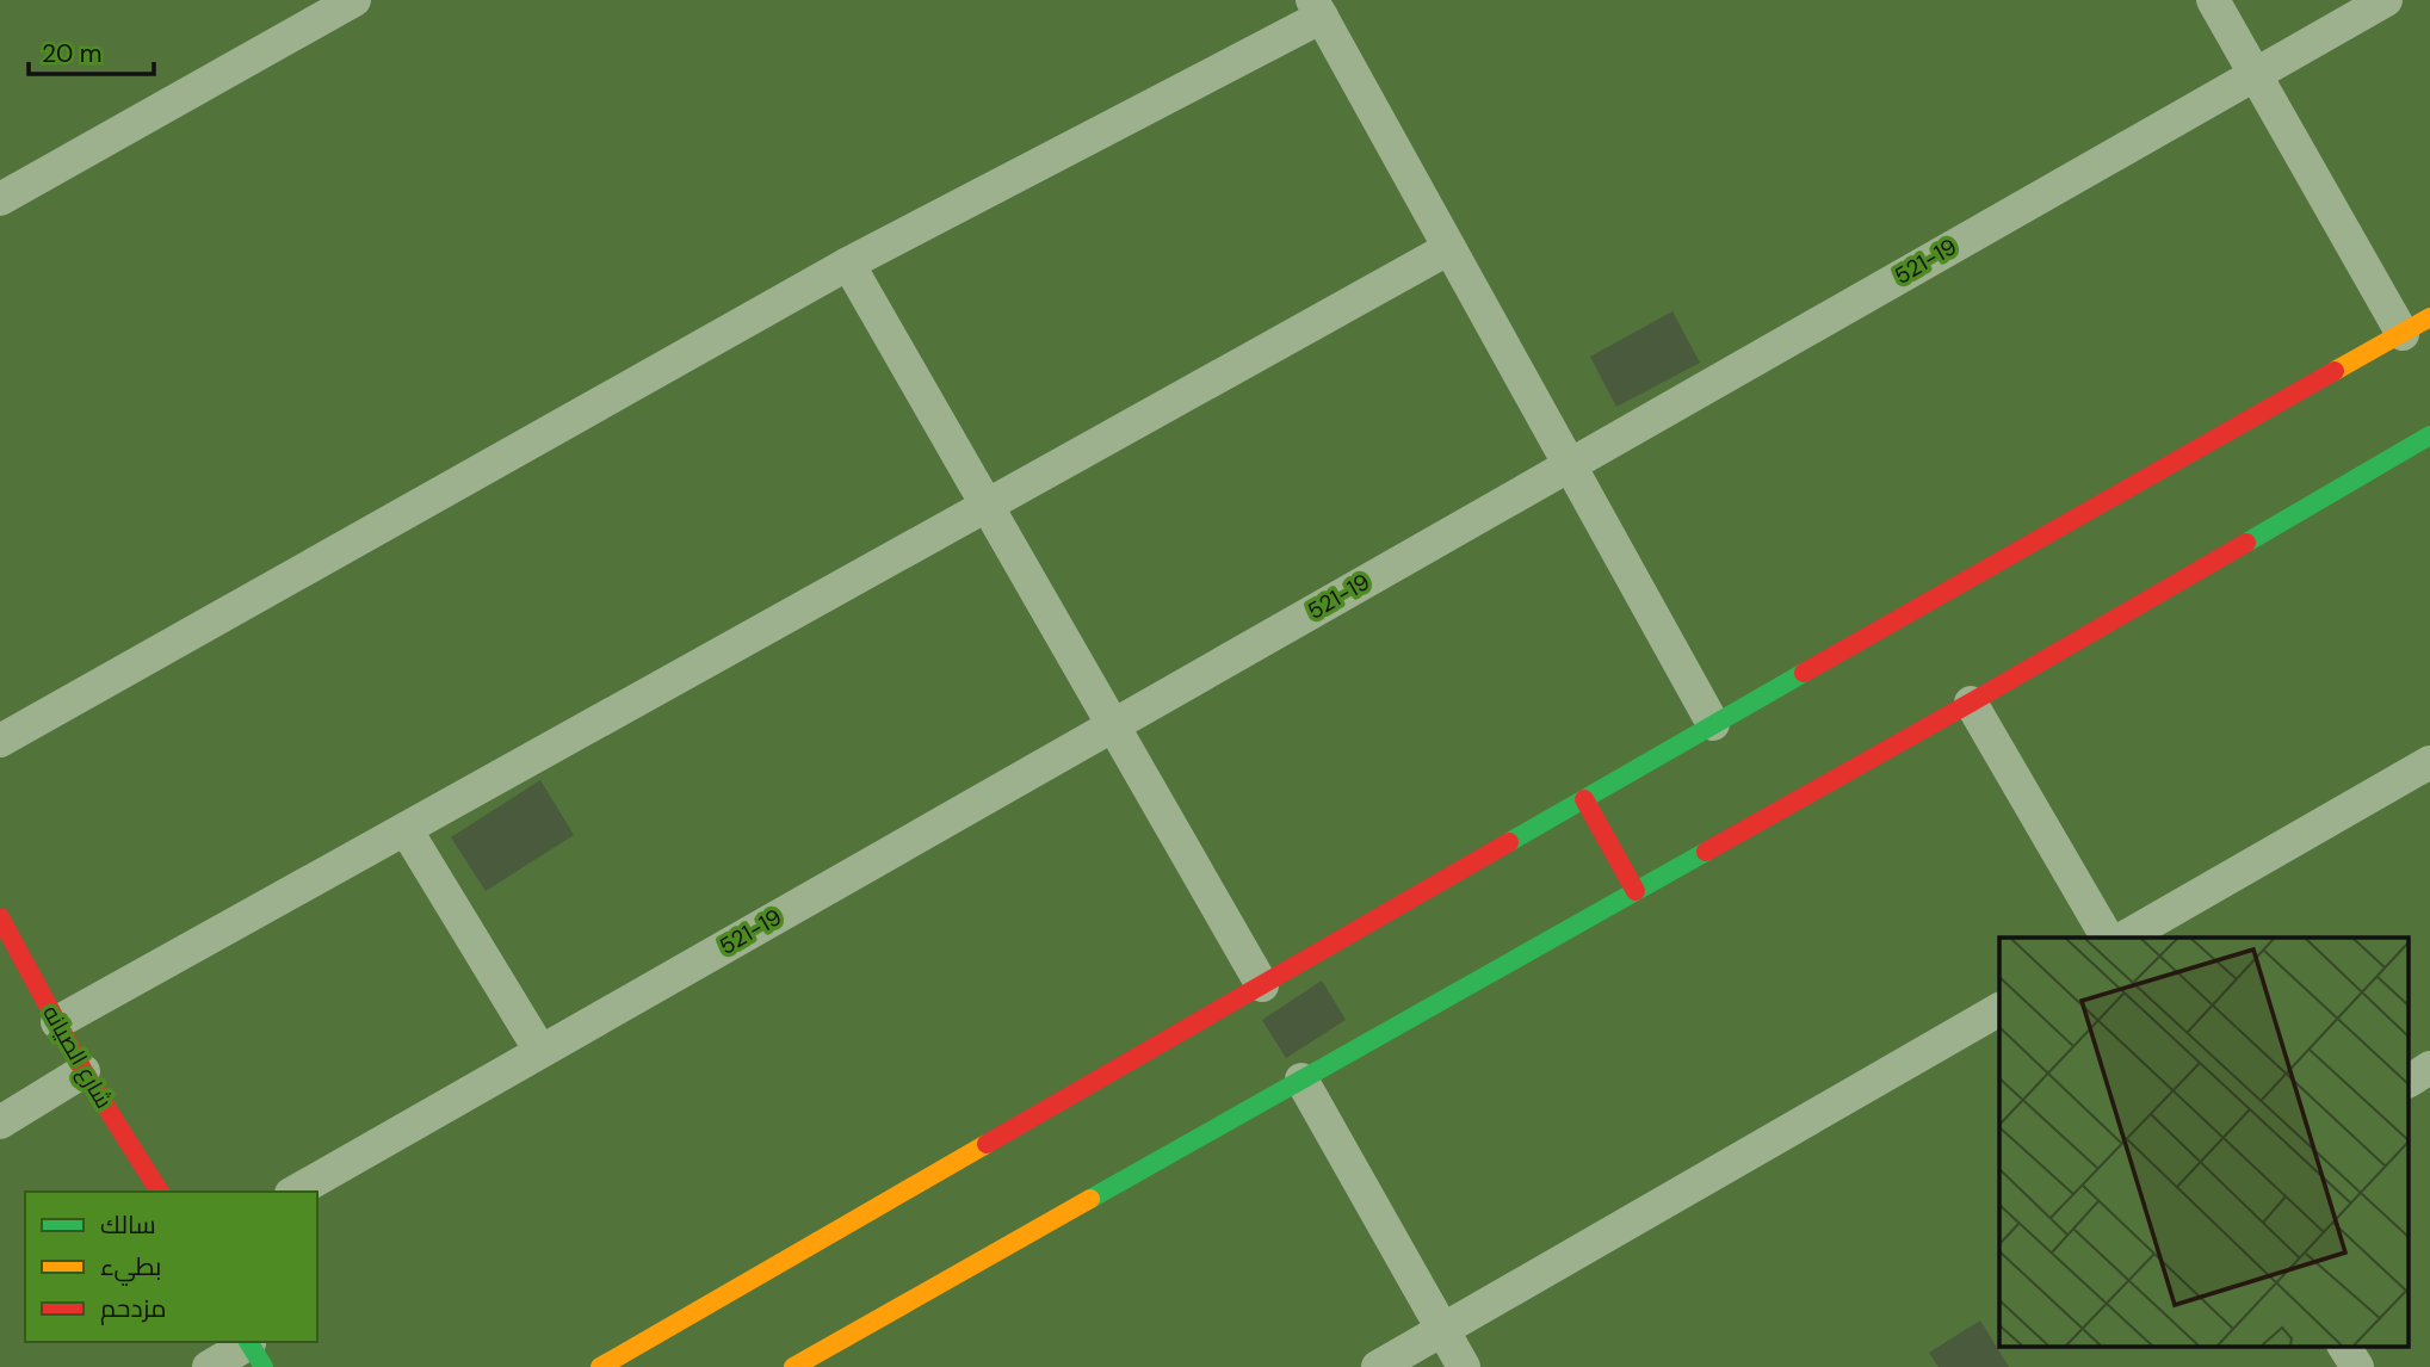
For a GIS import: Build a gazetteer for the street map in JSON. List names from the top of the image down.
{
  "streets": {
    "street": ["521-19", "شارع الصيانه"]
  },
  "legend": ["سالك", "بطيء", "مزدحم"],
  "scale_bar": "20 m"
}
